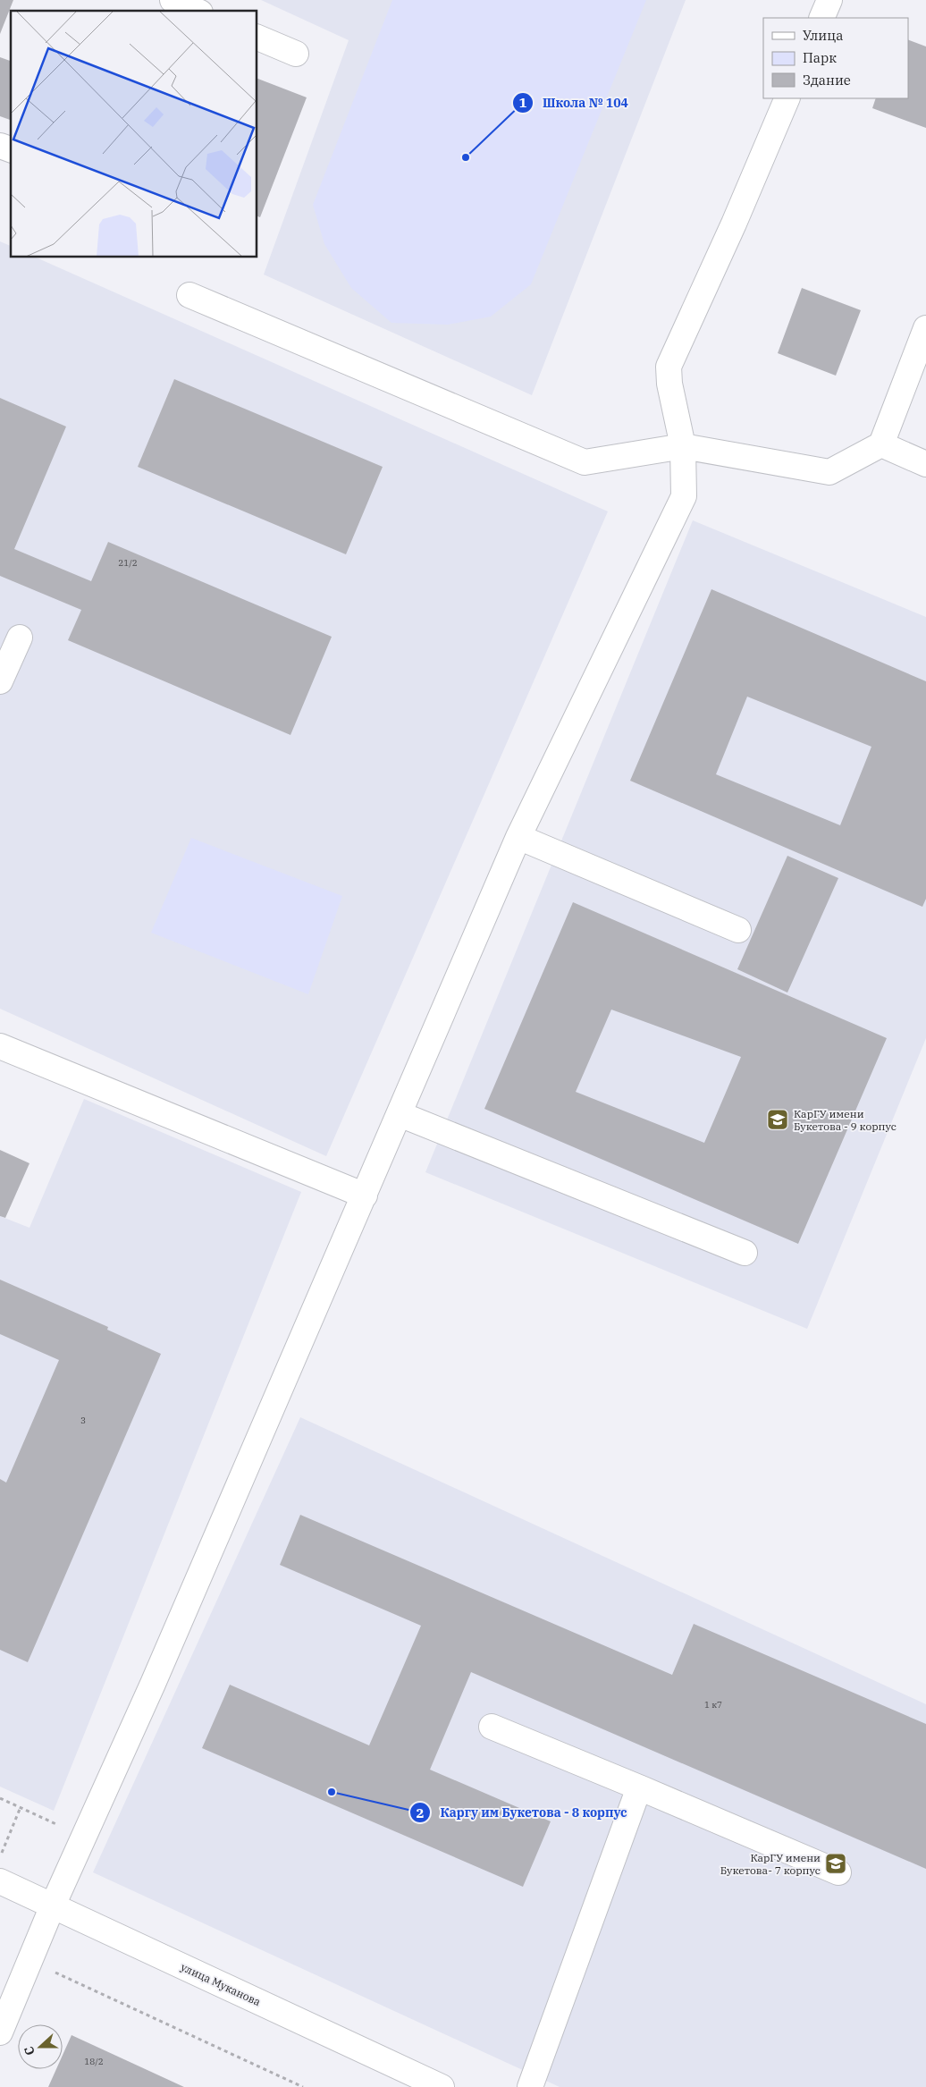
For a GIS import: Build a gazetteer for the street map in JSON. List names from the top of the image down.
{
  "streets": {
    "main road": ["улица Муканова"]
  },
  "places": {
    "other": ["Школа № 104", "Каргу им Букетова - 8 корпус"],
    "school or university": ["КарГУ имени Букетова - 9 корпус", "КарГУ имени Букетова- 7 корпус"]
  },
  "house_numbers": [
    "21/2",
    "3",
    "1 к7",
    "18/2"
  ],
  "legend": ["Улица", "Парк", "Здание"],
  "north": "left"
}
